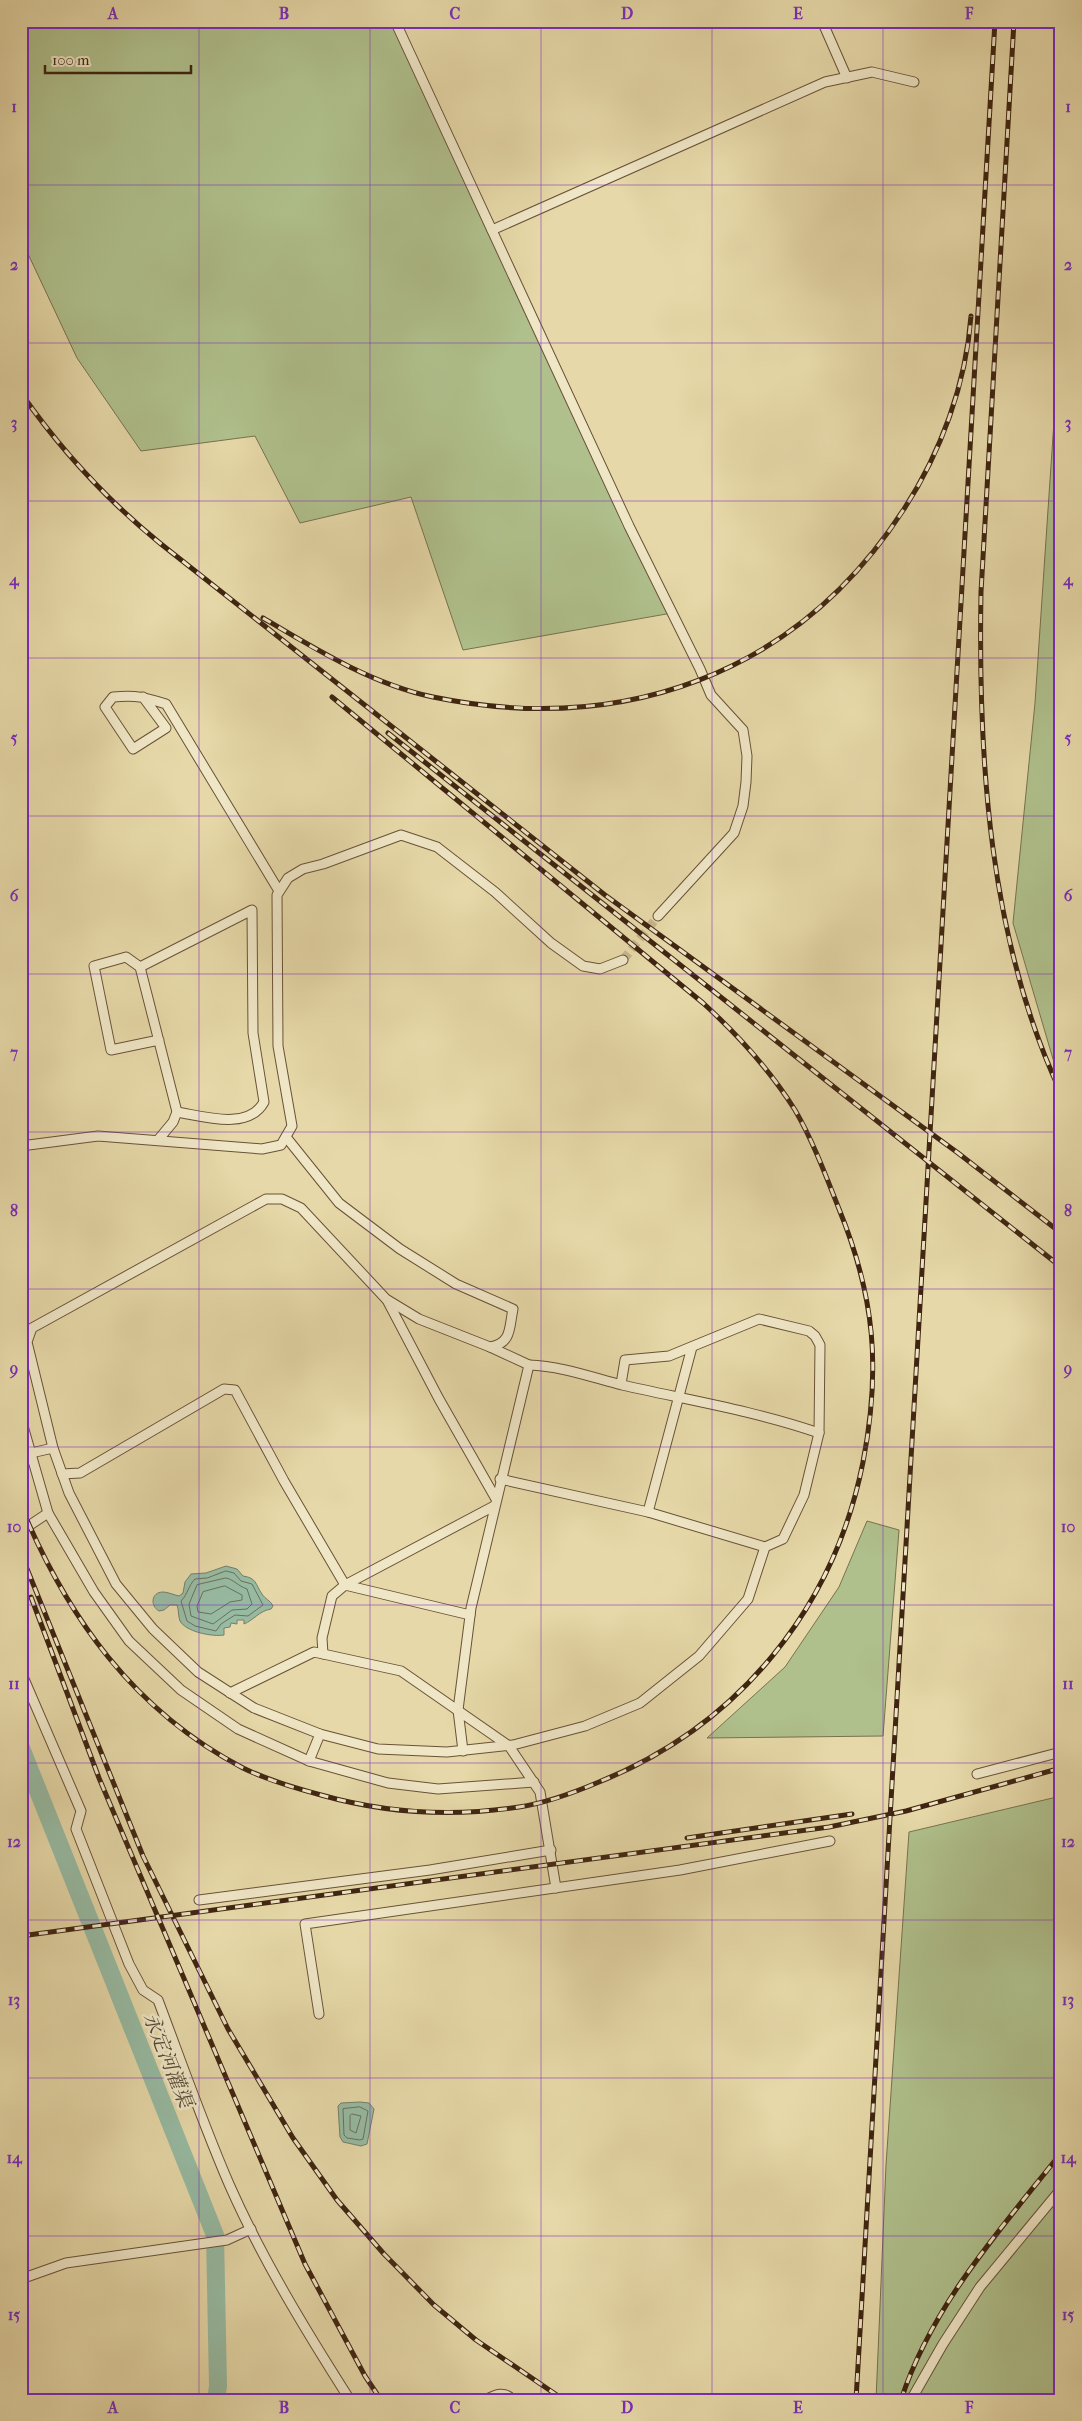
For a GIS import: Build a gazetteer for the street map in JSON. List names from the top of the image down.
{
  "water": ["永定河灌渠"],
  "scale_bar": "100 m",
  "grid": {
    "columns": [
      "A",
      "B",
      "C",
      "D",
      "E",
      "F"
    ],
    "rows": [
      "1",
      "2",
      "3",
      "4",
      "5",
      "6",
      "7",
      "8",
      "9",
      "10",
      "11",
      "12",
      "13",
      "14",
      "15"
    ]
  }
}
